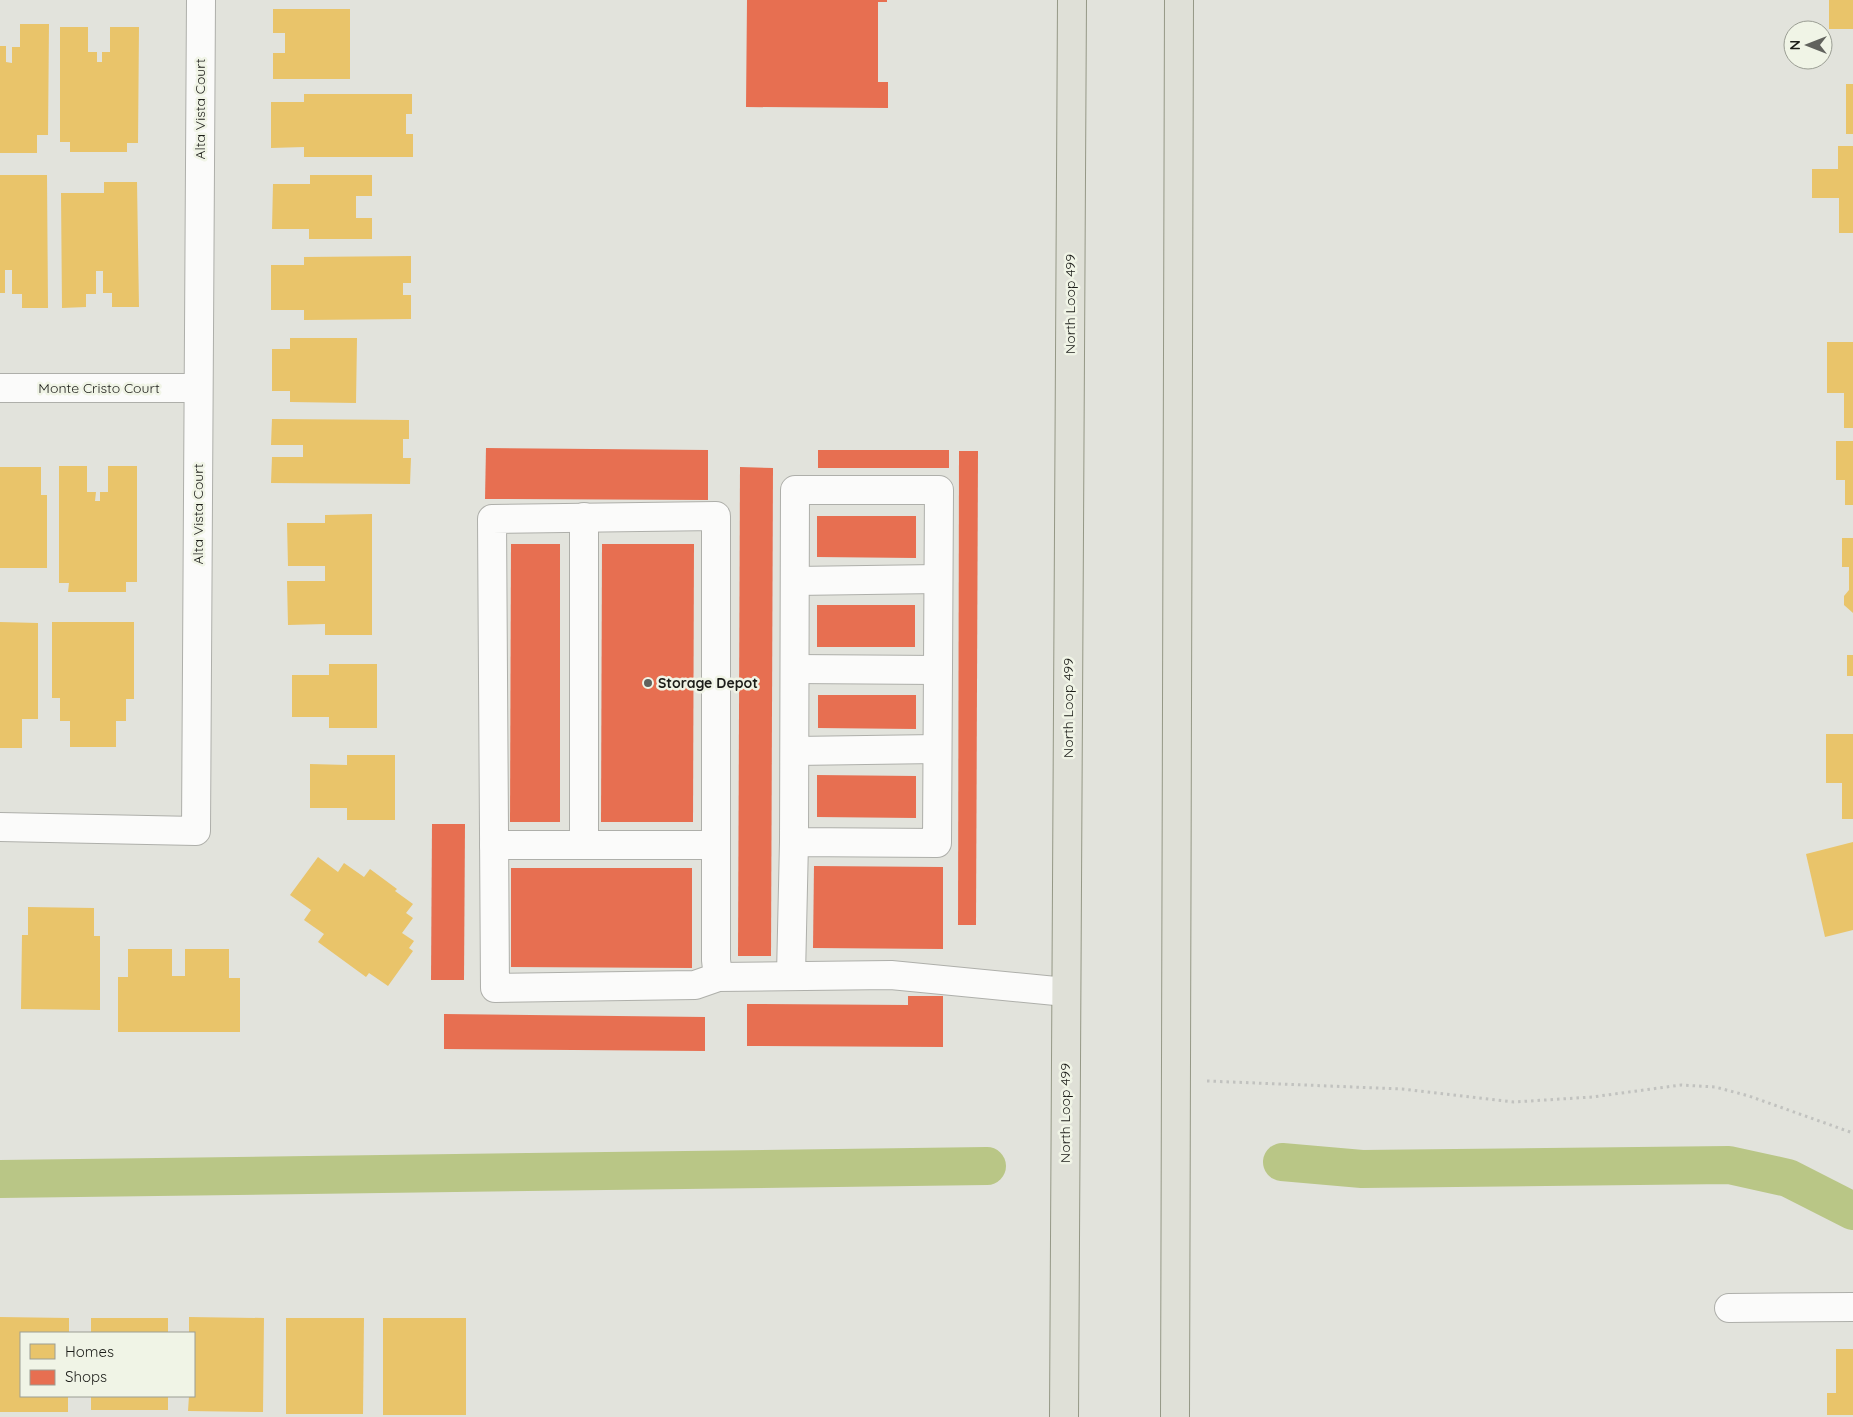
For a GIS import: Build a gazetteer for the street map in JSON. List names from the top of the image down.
{
  "streets": {
    "main road": ["North Loop 499"],
    "street": ["Alta Vista Court", "Monte Cristo Court"]
  },
  "crossings": [
    ["Alta Vista Court", "Monte Cristo Court"]
  ],
  "places": ["Storage Depot"],
  "legend": ["Homes", "Shops"],
  "north": "left"
}
